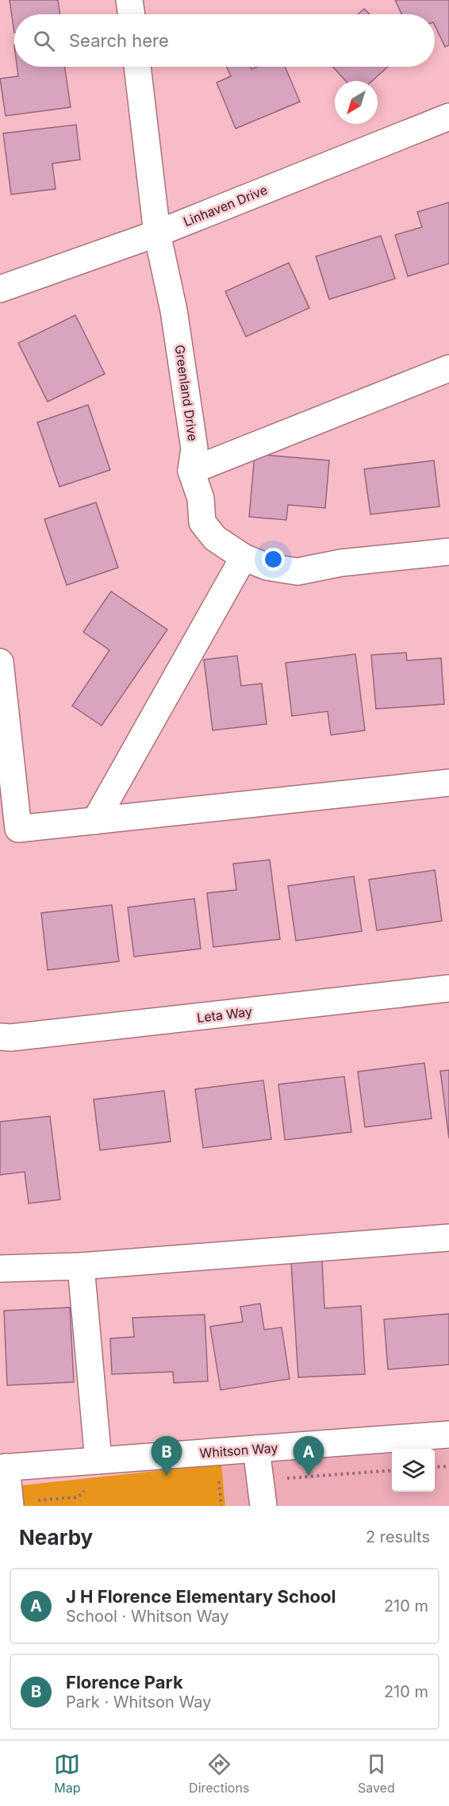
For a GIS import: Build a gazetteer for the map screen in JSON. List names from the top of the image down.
{
  "streets": {
    "street": [
      "Linhaven Drive",
      "Greenland Drive",
      "Leta Way",
      "Whitson Way"
    ]
  },
  "crossings": [
    ["Linhaven Drive", "Greenland Drive"]
  ],
  "north": "bottom left",
  "page": {
    "search": "Search here",
    "pins": ["A", "B"],
    "heading": ["Nearby", "2 results"],
    "list": [
      {
        "mark": "A",
        "name": "J H Florence Elementary School",
        "note": "School · Whitson Way",
        "value": "210 m"
      },
      {
        "mark": "B",
        "name": "Florence Park",
        "note": "Park · Whitson Way",
        "value": "210 m"
      }
    ],
    "nav": ["Map", "Directions", "Saved"]
  }
}
